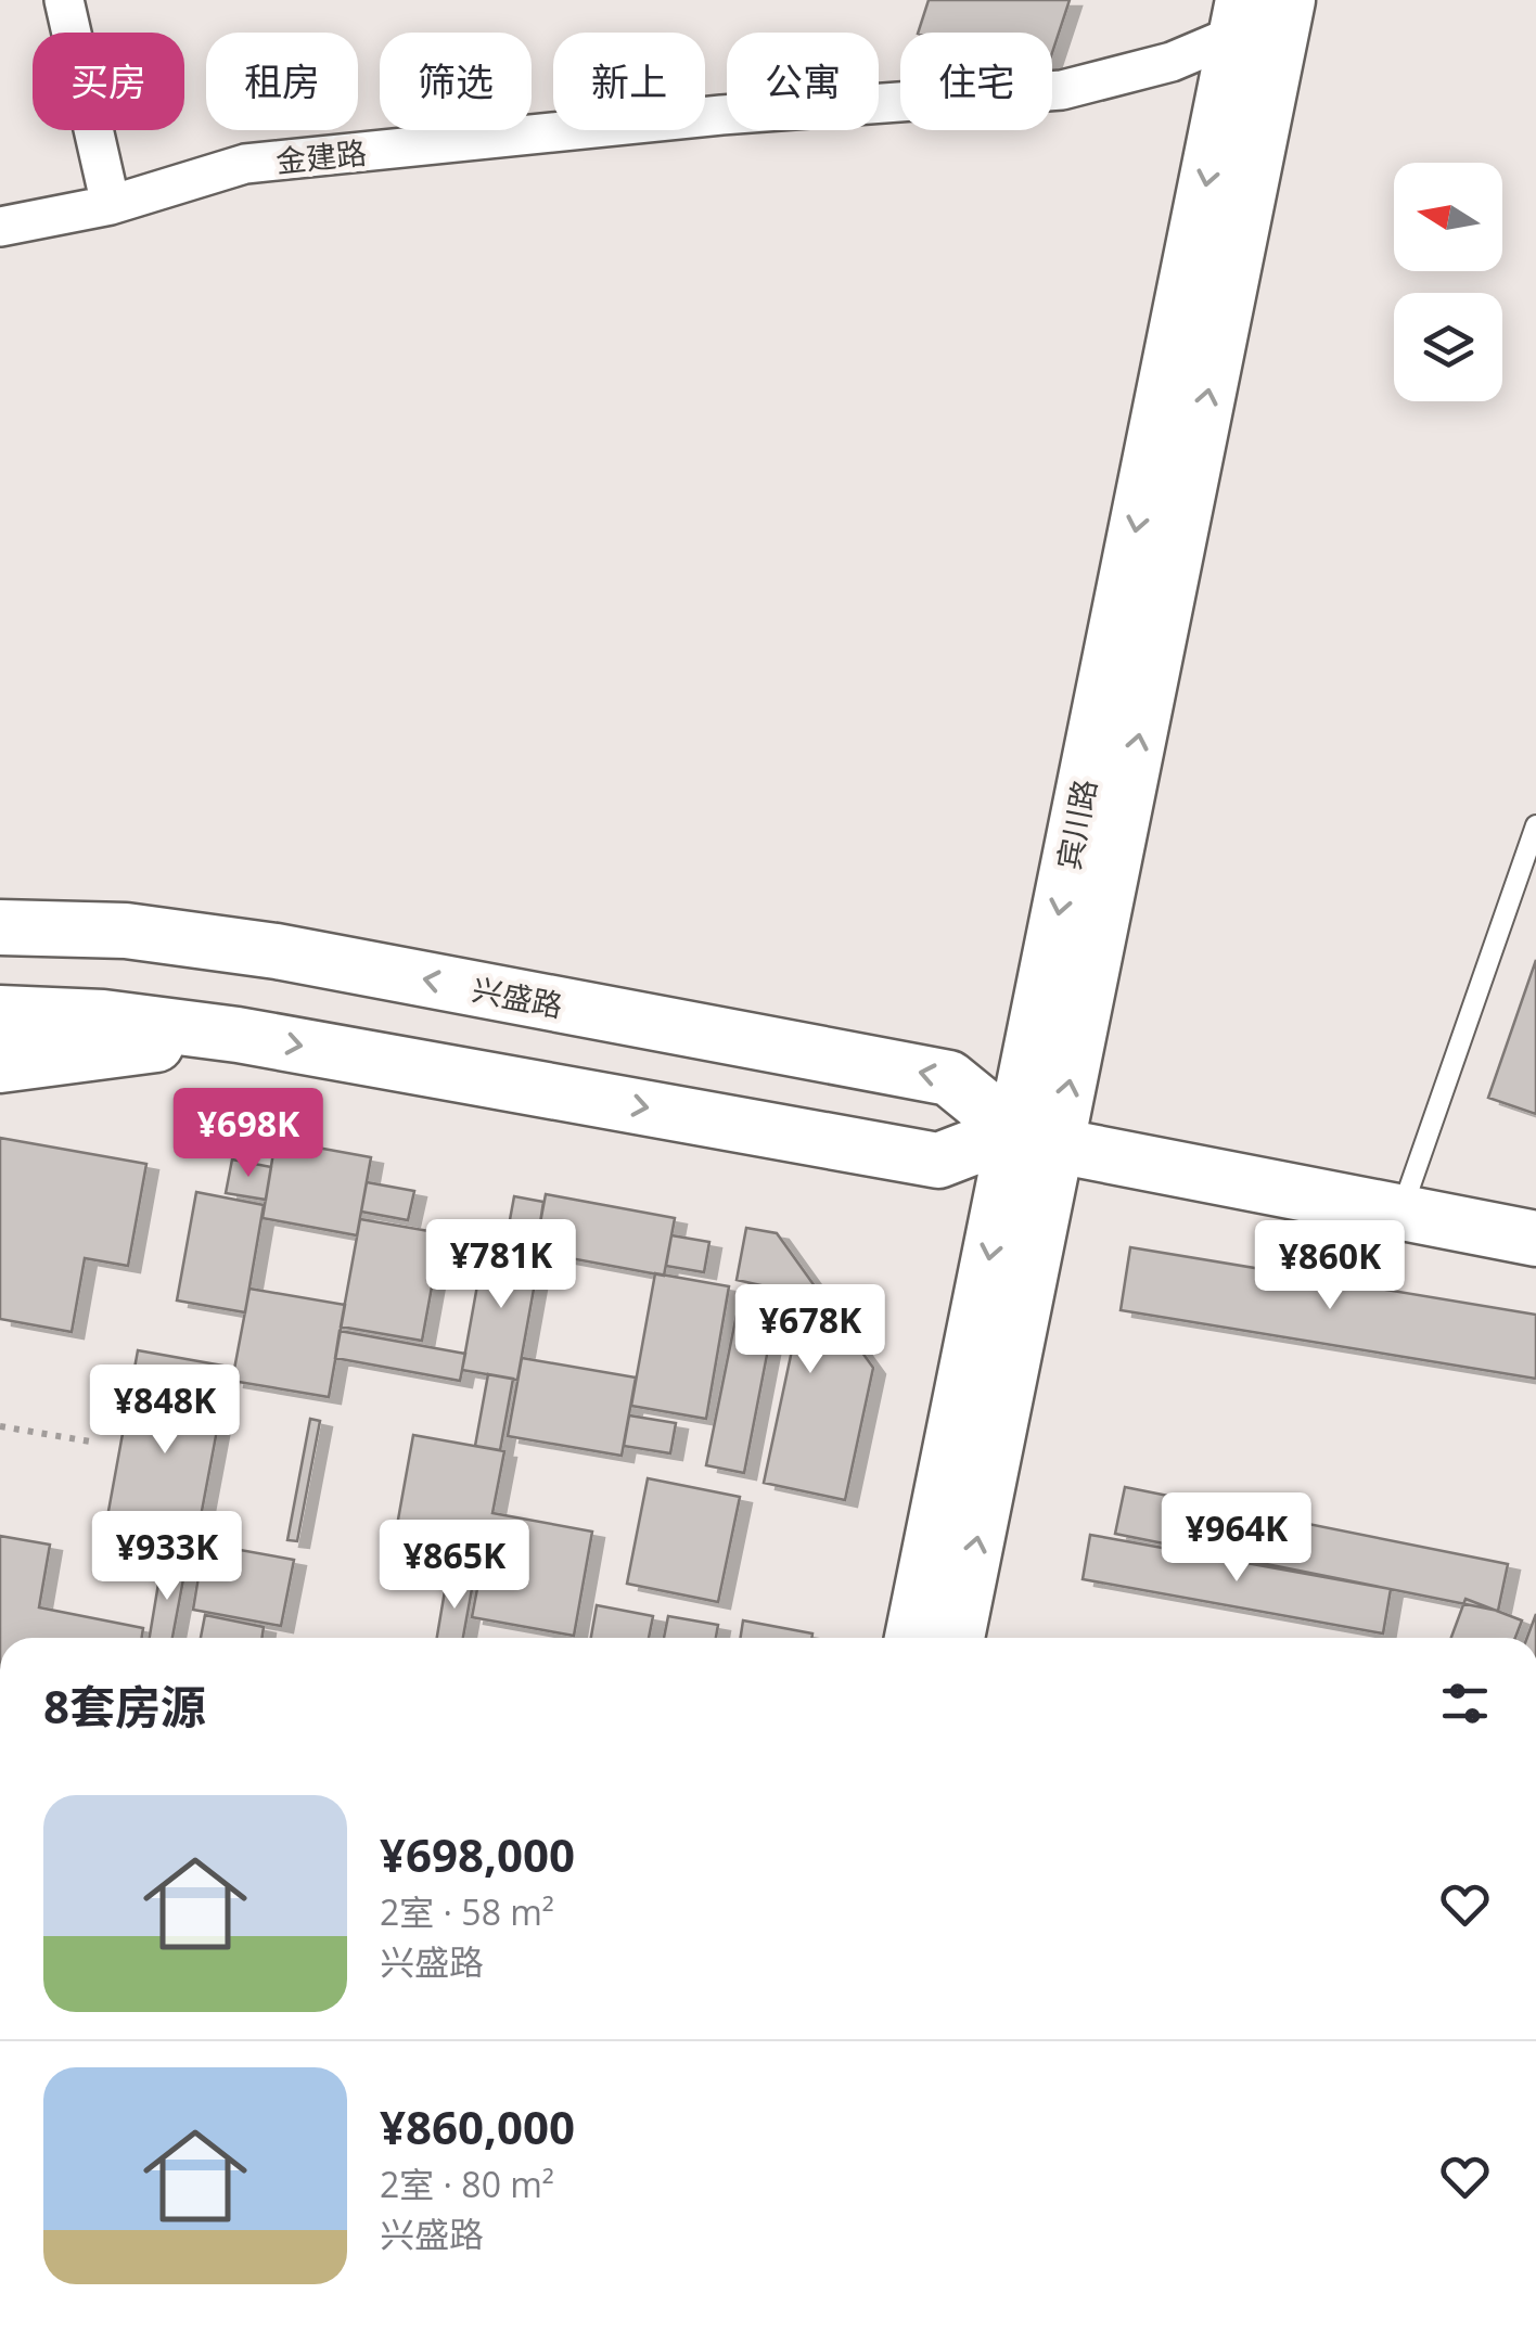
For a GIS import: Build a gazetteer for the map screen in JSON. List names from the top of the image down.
{
  "streets": {
    "main road": ["宾川路", "兴盛路"],
    "street": ["金建路"]
  },
  "crossings": [
    ["金建路", "宾川路"],
    ["宾川路", "兴盛路"]
  ],
  "north": "left",
  "page": {
    "chip": [
      "买房",
      "租房",
      "筛选",
      "新上",
      "公寓",
      "住宅"
    ],
    "price": [
      "¥698K",
      "¥781K",
      "¥860K",
      "¥678K",
      "¥848K",
      "¥964K",
      "¥933K",
      "¥865K"
    ],
    "heading": "8套房源",
    "list": [
      {
        "name": "¥698,000",
        "note": "2室 · 58 m² · 兴盛路"
      },
      {
        "name": "¥860,000",
        "note": "2室 · 80 m² · 兴盛路"
      }
    ]
  }
}
